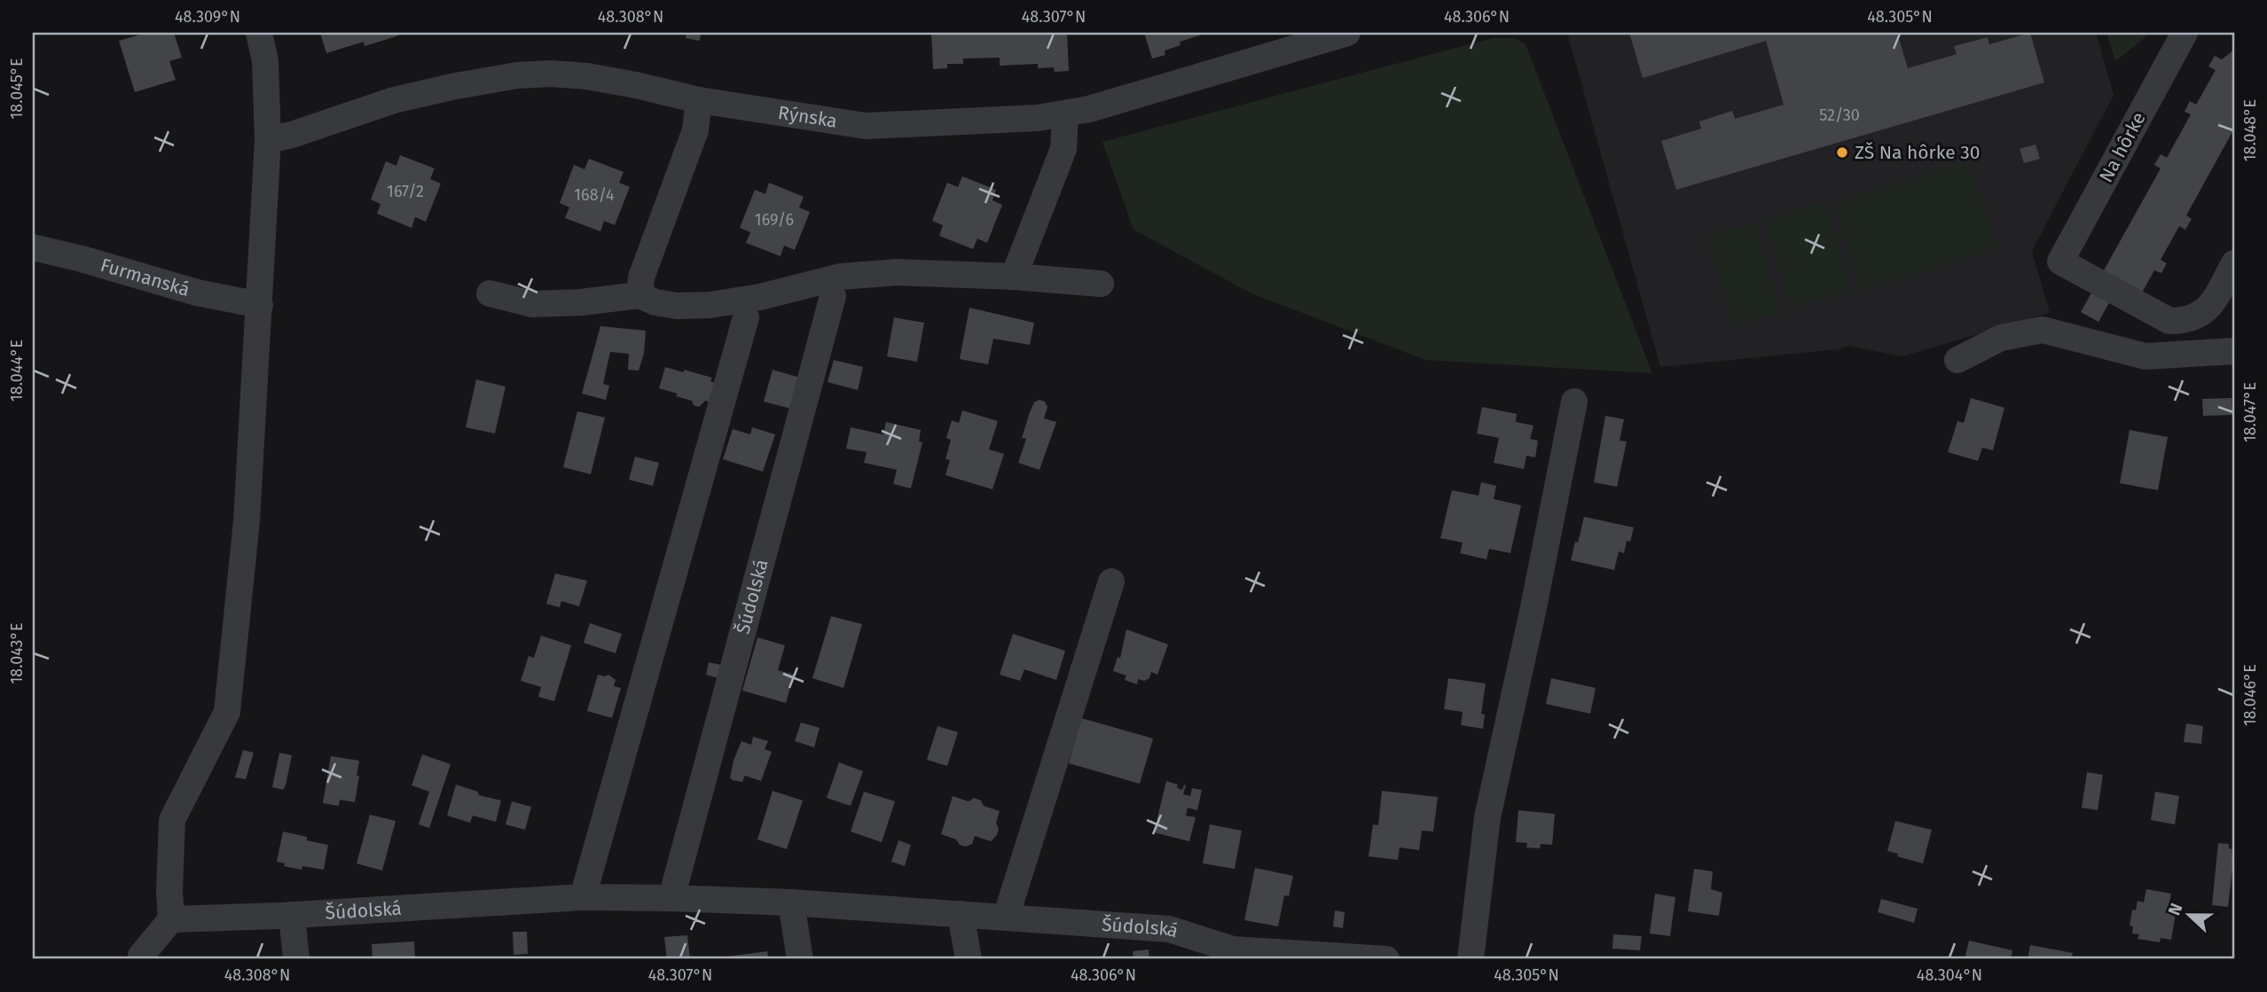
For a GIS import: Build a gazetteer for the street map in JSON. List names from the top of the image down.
{
  "streets": {
    "street": [
      "Rýnska",
      "Na hôrke",
      "Furmanská",
      "Šúdolská"
    ]
  },
  "places": ["ZŠ Na hôrke 30"],
  "house_numbers": [
    "52/30",
    "167/2",
    "168/4",
    "169/6"
  ],
  "north": "left",
  "coordinates": [
    "48.309°N",
    "48.308°N",
    "48.307°N",
    "48.306°N",
    "48.305°N",
    "18.045°E",
    "18.048°E",
    "18.044°E",
    "18.047°E",
    "18.043°E",
    "18.046°E",
    "48.304°N"
  ]
}
